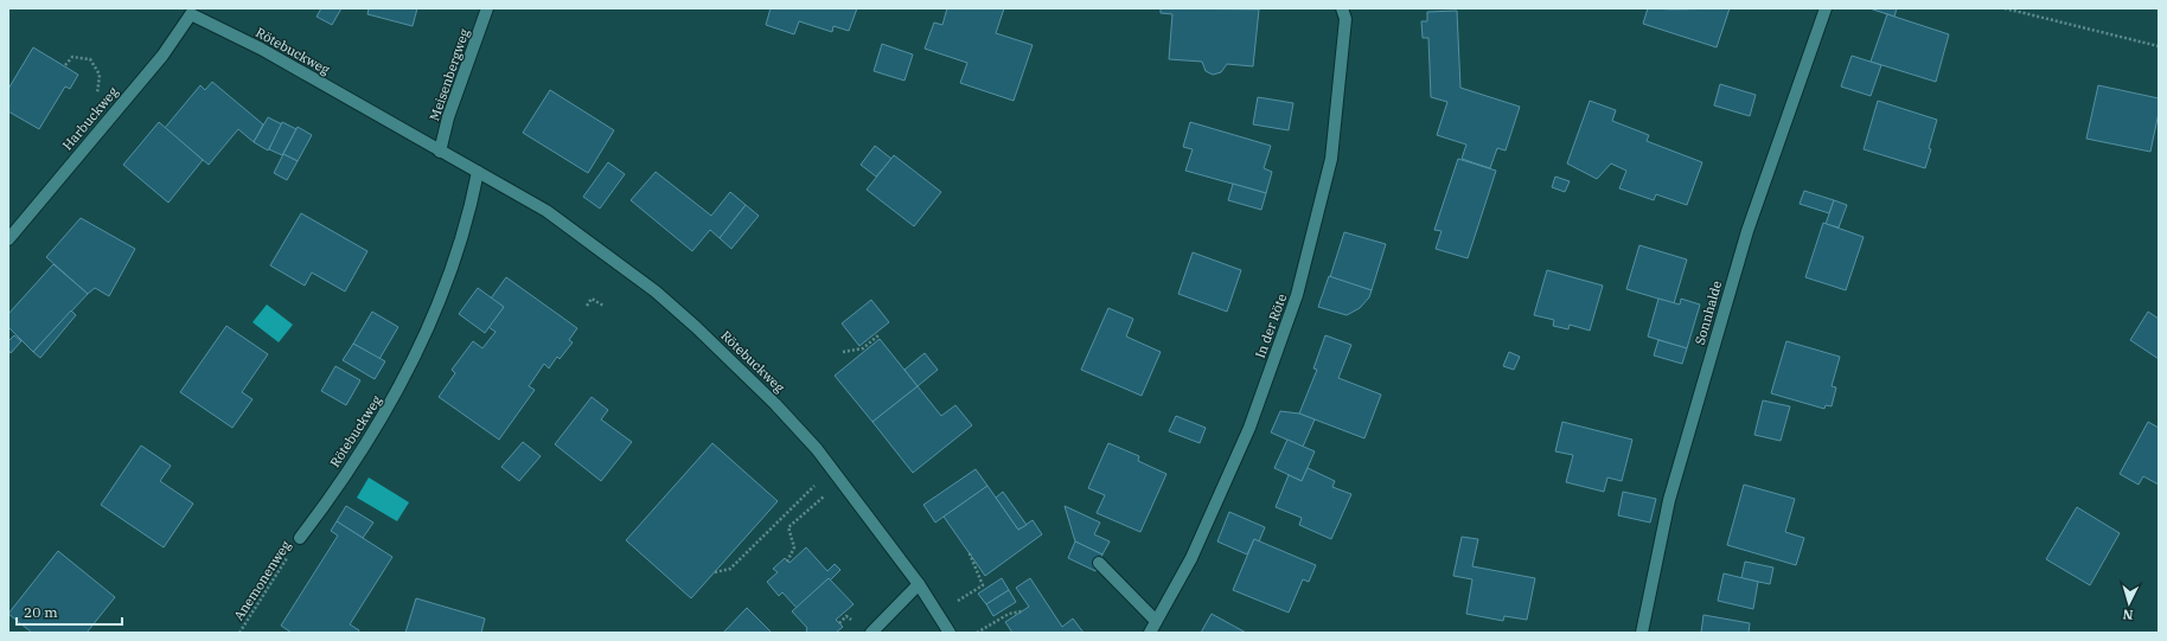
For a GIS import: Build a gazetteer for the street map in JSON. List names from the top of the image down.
{
  "streets": {
    "street": [
      "Rötebuckweg",
      "Meisenbergweg",
      "Harbuckweg",
      "Sonnhalde",
      "In der Röte"
    ],
    "path": ["Anemonenweg"]
  },
  "crossings": [
    ["Rötebuckweg", "Meisenbergweg"],
    ["Rötebuckweg", "Harbuckweg"],
    ["Rötebuckweg", "Anemonenweg"]
  ],
  "scale_bar": "20 m",
  "north": "bottom"
}
